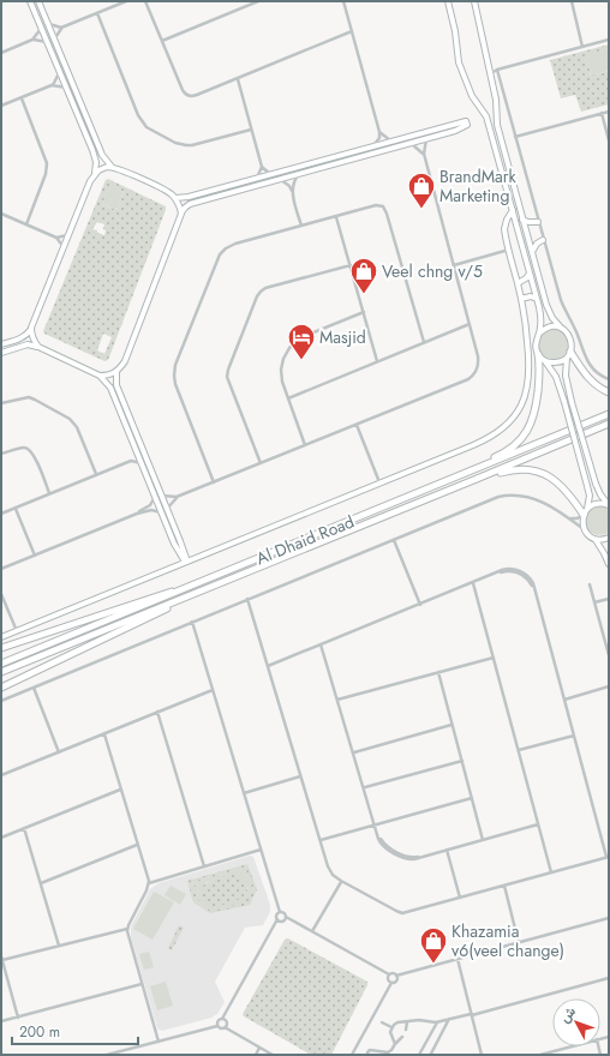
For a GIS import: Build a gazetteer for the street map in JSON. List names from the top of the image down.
{
  "streets": {
    "highway": ["Al Dhaid Road"]
  },
  "places": {
    "shop": ["BrandMark Marketing", "Veel chng v/5", "Khazamia v6(veel change)"],
    "hotel": ["Masjid"]
  },
  "scale_bar": "200 m",
  "north": "top left"
}
